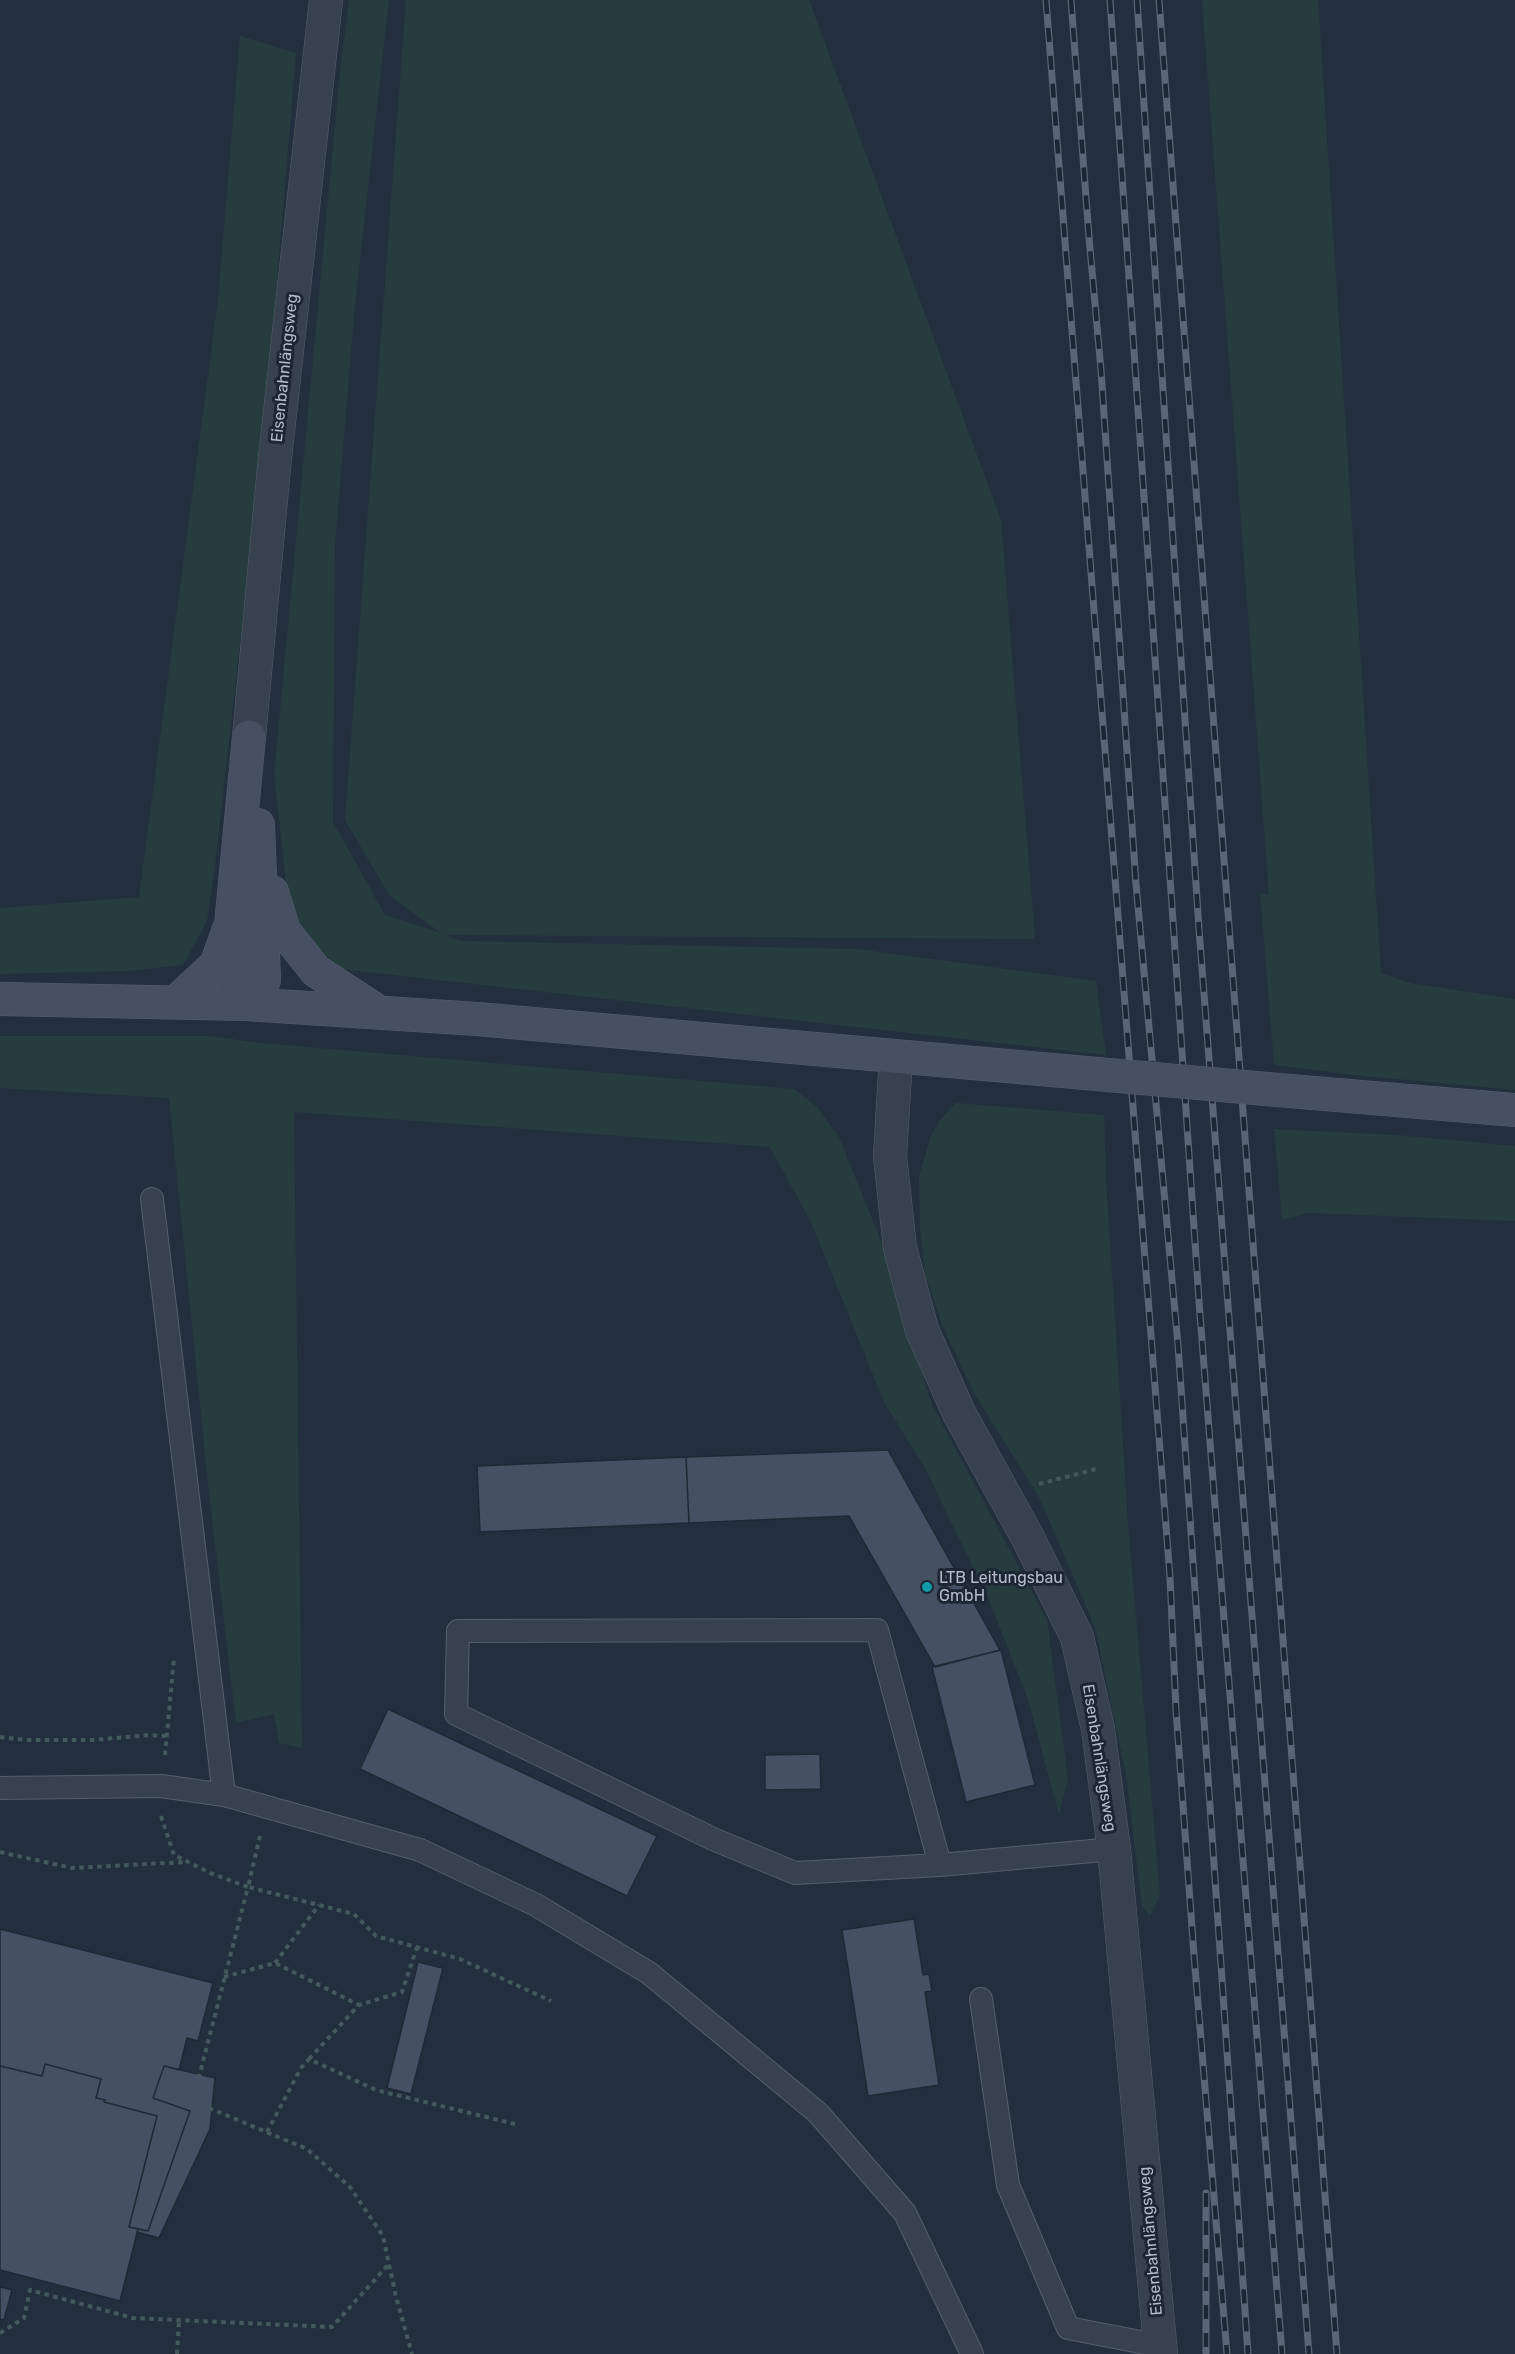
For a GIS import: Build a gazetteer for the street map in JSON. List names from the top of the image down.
{
  "streets": {
    "street": ["Eisenbahnlängsweg"]
  },
  "places": ["LTB Leitungsbau GmbH"]
}
